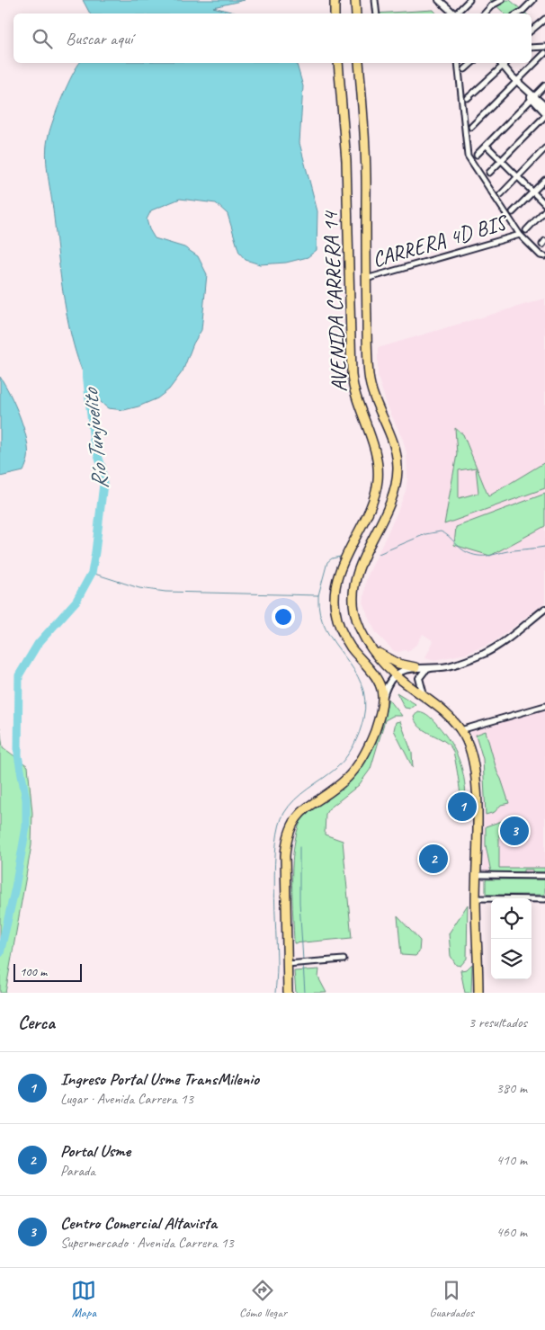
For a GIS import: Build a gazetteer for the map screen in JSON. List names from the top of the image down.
{
  "streets": {
    "main road": ["AVENIDA CARRERA 14"],
    "street": ["CARRERA 4D BIS"]
  },
  "crossings": [
    ["CARRERA 4D BIS", "AVENIDA CARRERA 14"]
  ],
  "water": ["Río Tunjuelito"],
  "scale_bar": "100 m",
  "page": {
    "search": "Buscar aquí",
    "pins": ["1", "3", "2"],
    "scale": "100 m",
    "heading": ["Cerca", "3 resultados"],
    "list": [
      {
        "mark": "1",
        "name": "Ingreso Portal Usme TransMilenio",
        "note": "Lugar · Avenida Carrera 13",
        "value": "380 m"
      },
      {
        "mark": "2",
        "name": "Portal Usme",
        "note": "Parada",
        "value": "410 m"
      },
      {
        "mark": "3",
        "name": "Centro Comercial Altavista",
        "note": "Supermercado · Avenida Carrera 13",
        "value": "460 m"
      }
    ],
    "nav": ["Mapa", "Cómo llegar", "Guardados"]
  }
}
